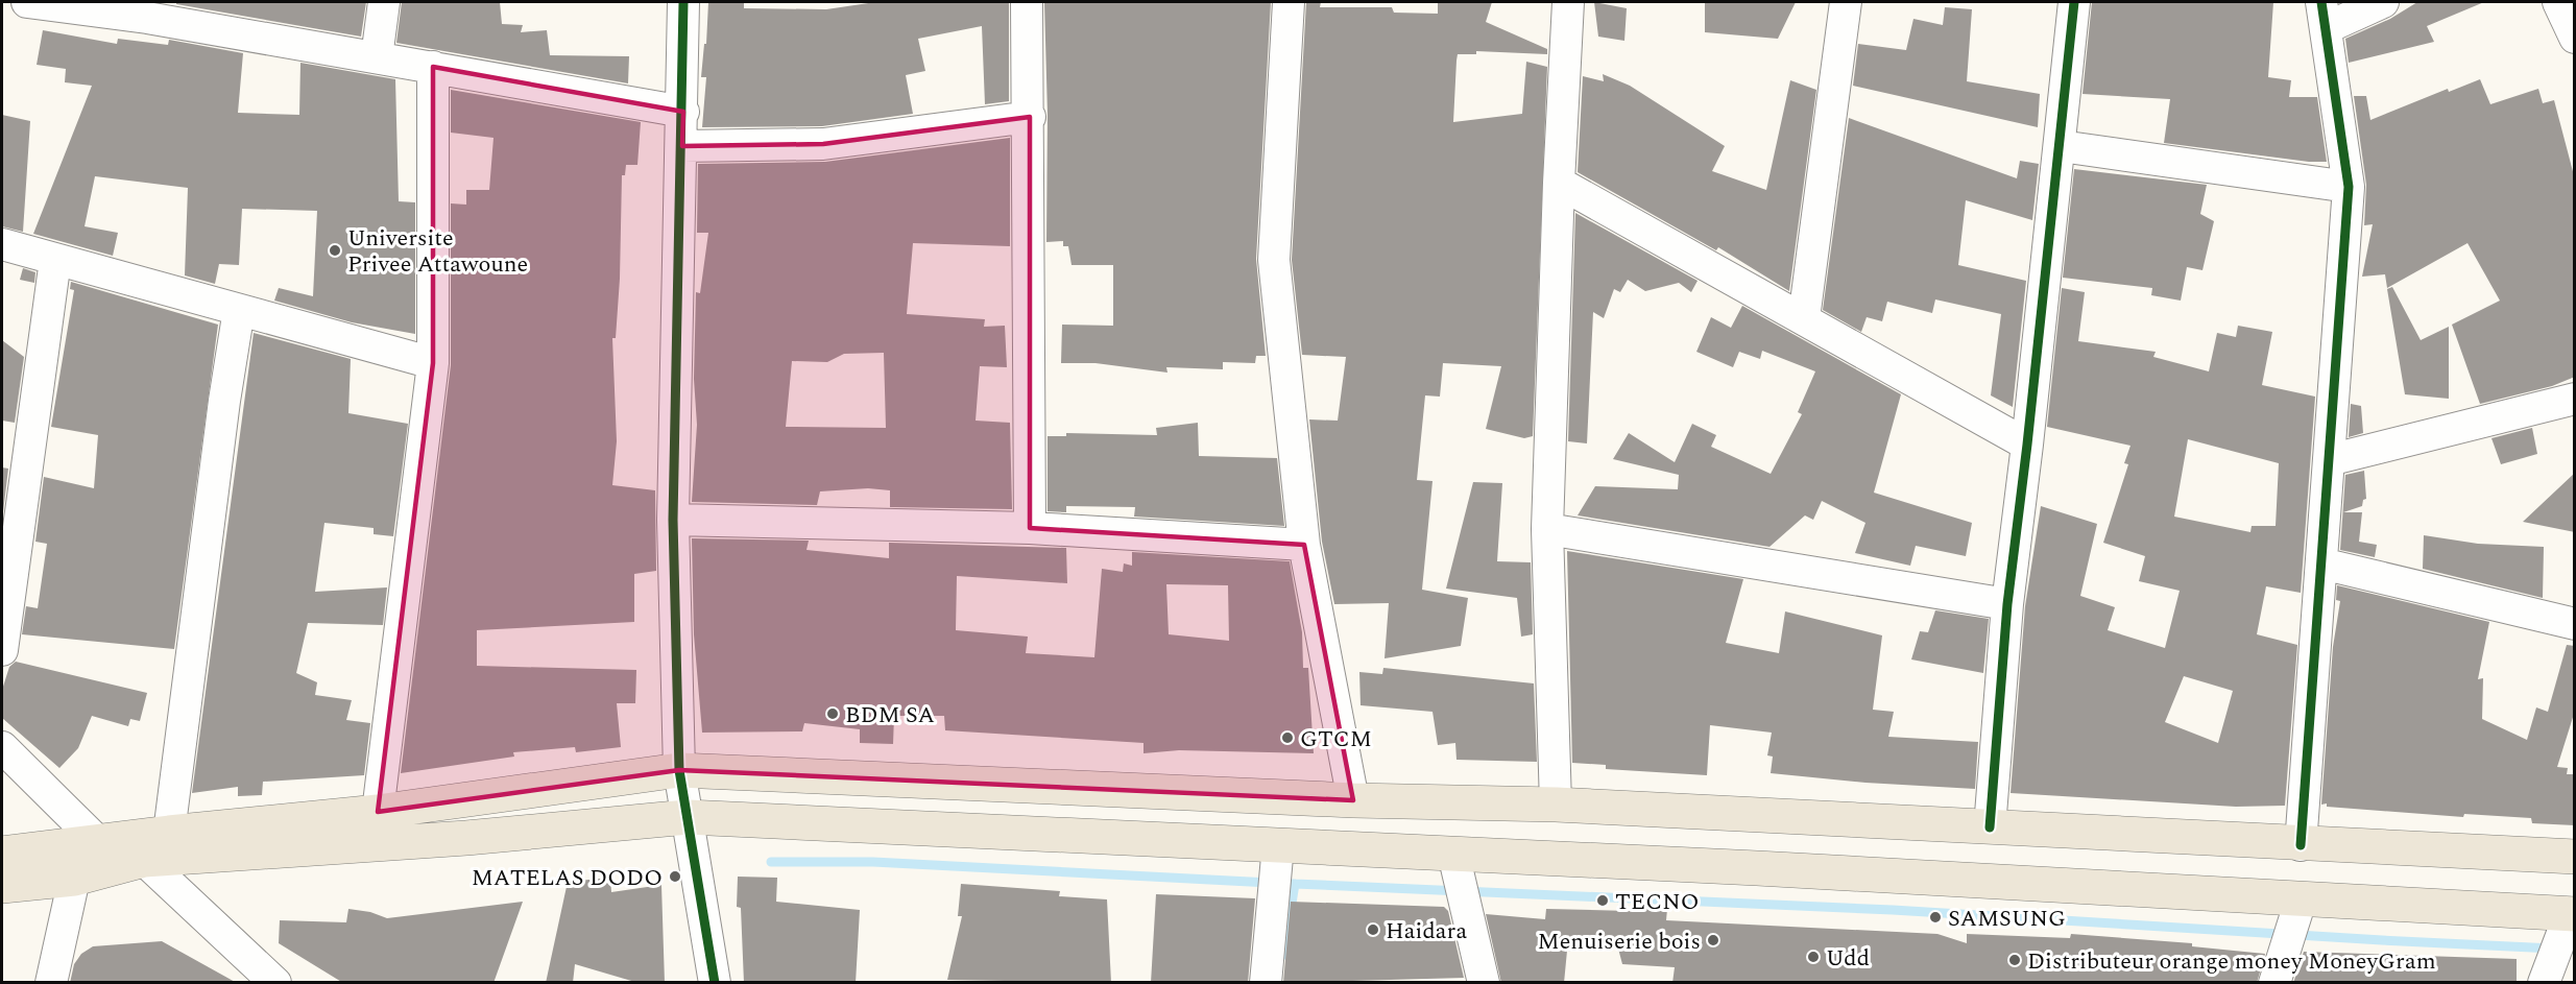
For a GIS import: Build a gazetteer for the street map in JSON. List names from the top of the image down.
{
  "places": [
    "Universite Privee Attawoune",
    "BDM SA",
    "GTCM",
    "MATELAS DODO",
    "TECNO",
    "SAMSUNG",
    "Haidara",
    "Menuiserie bois",
    "Udd",
    "Distributeur orange money MoneyGram"
  ]
}
